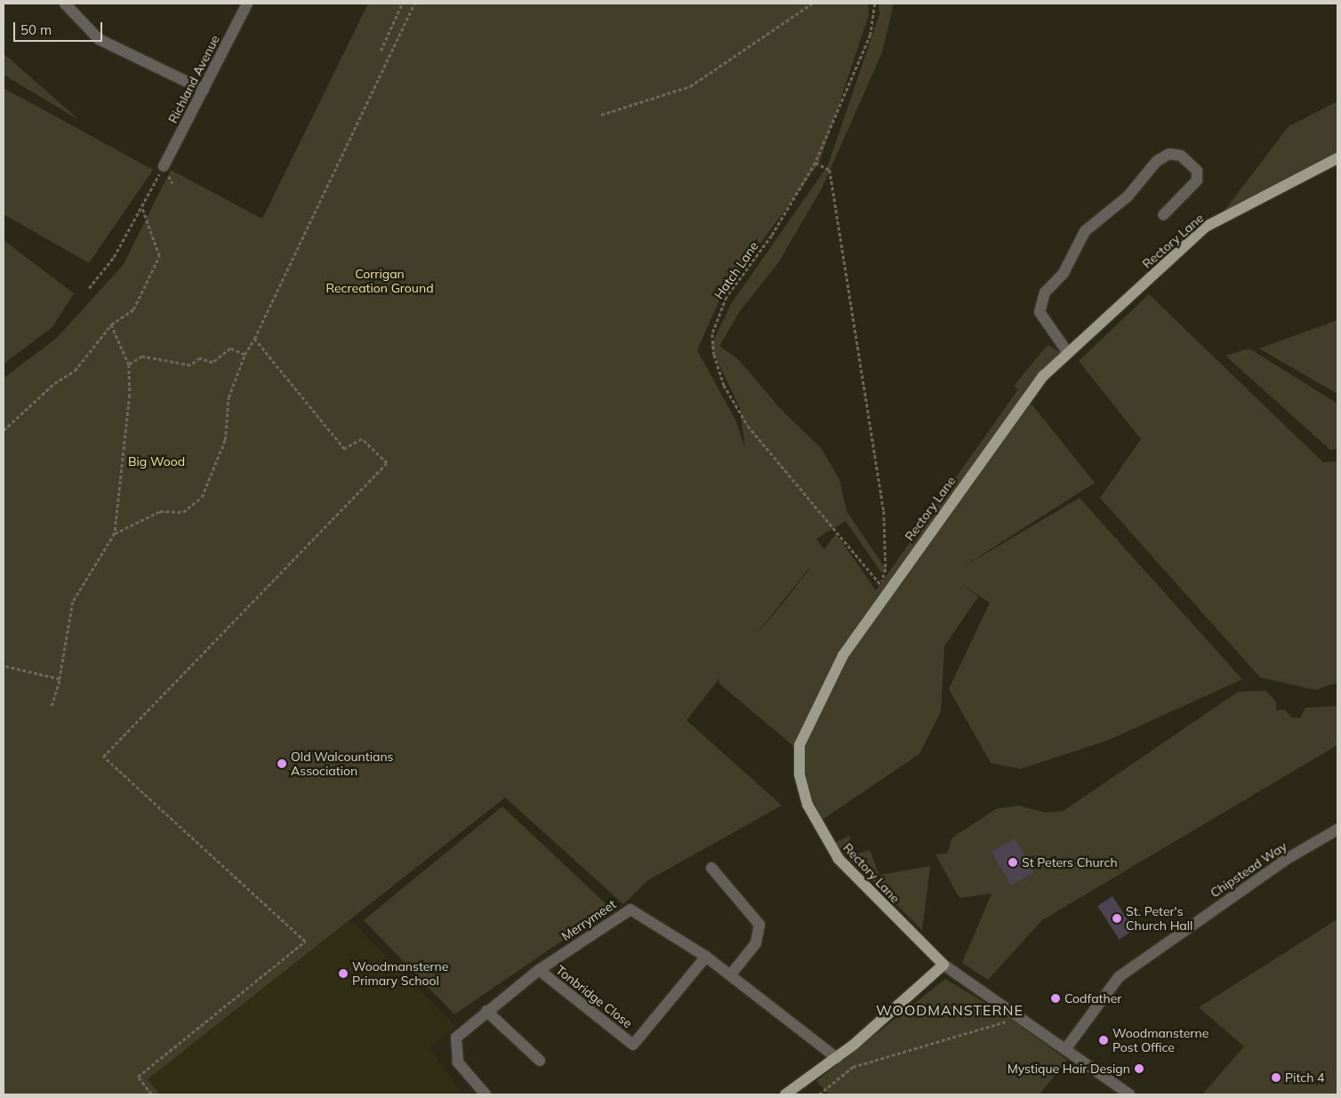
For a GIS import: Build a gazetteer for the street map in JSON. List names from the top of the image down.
{
  "streets": {
    "main road": ["Rectory Lane"],
    "street": [
      "Richland Avenue",
      "Chipstead Way",
      "Merrymeet",
      "Tonbridge Close"
    ],
    "path": ["Hatch Lane"]
  },
  "crossings": [
    ["Rectory Lane", "Hatch Lane"],
    ["Merrymeet", "Tonbridge Close"]
  ],
  "districts": ["WOODMANSTERNE"],
  "parks": ["Corrigan Recreation Ground", "Big Wood"],
  "places": [
    "Old Walcountians Association",
    "St Peters Church",
    "St. Peter's Church Hall",
    "Woodmansterne Primary School",
    "Codfather",
    "Woodmansterne Post Office",
    "Mystique Hair Design",
    "Pitch 4"
  ],
  "scale_bar": "50 m"
}
